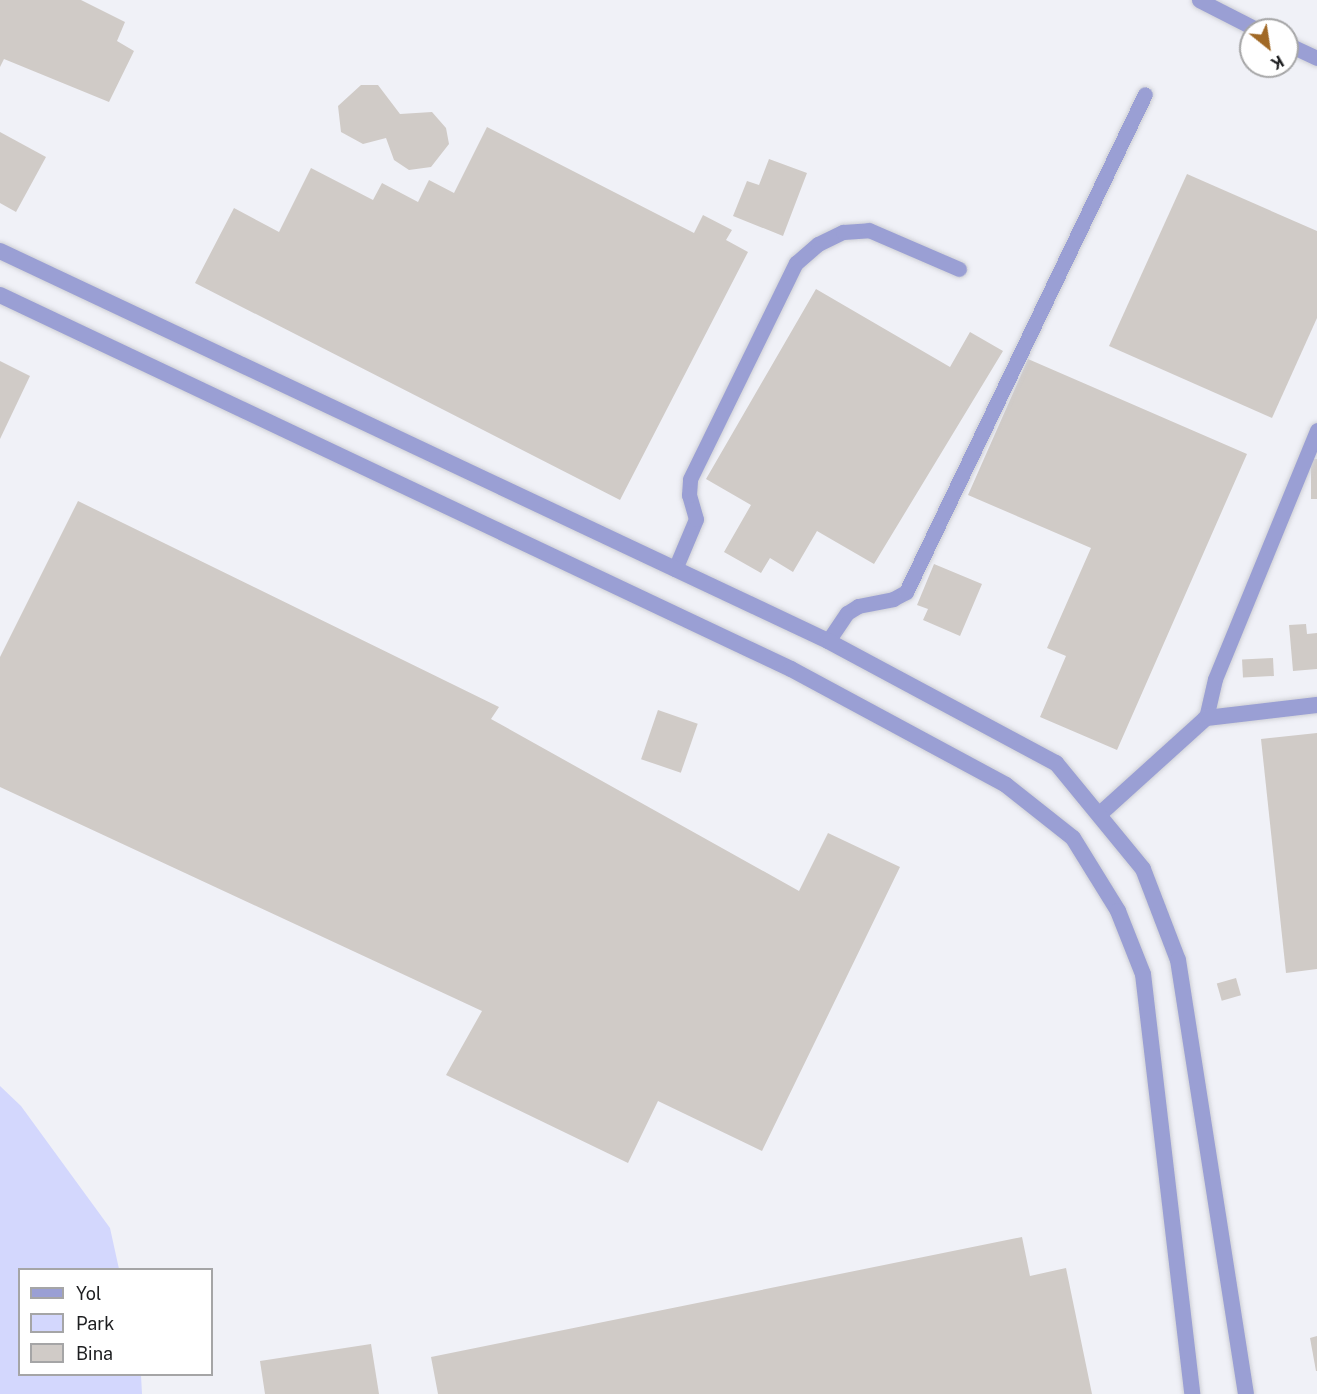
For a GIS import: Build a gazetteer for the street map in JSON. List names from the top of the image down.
{
  "legend": ["Yol", "Park", "Bina"],
  "north": "bottom right"
}
